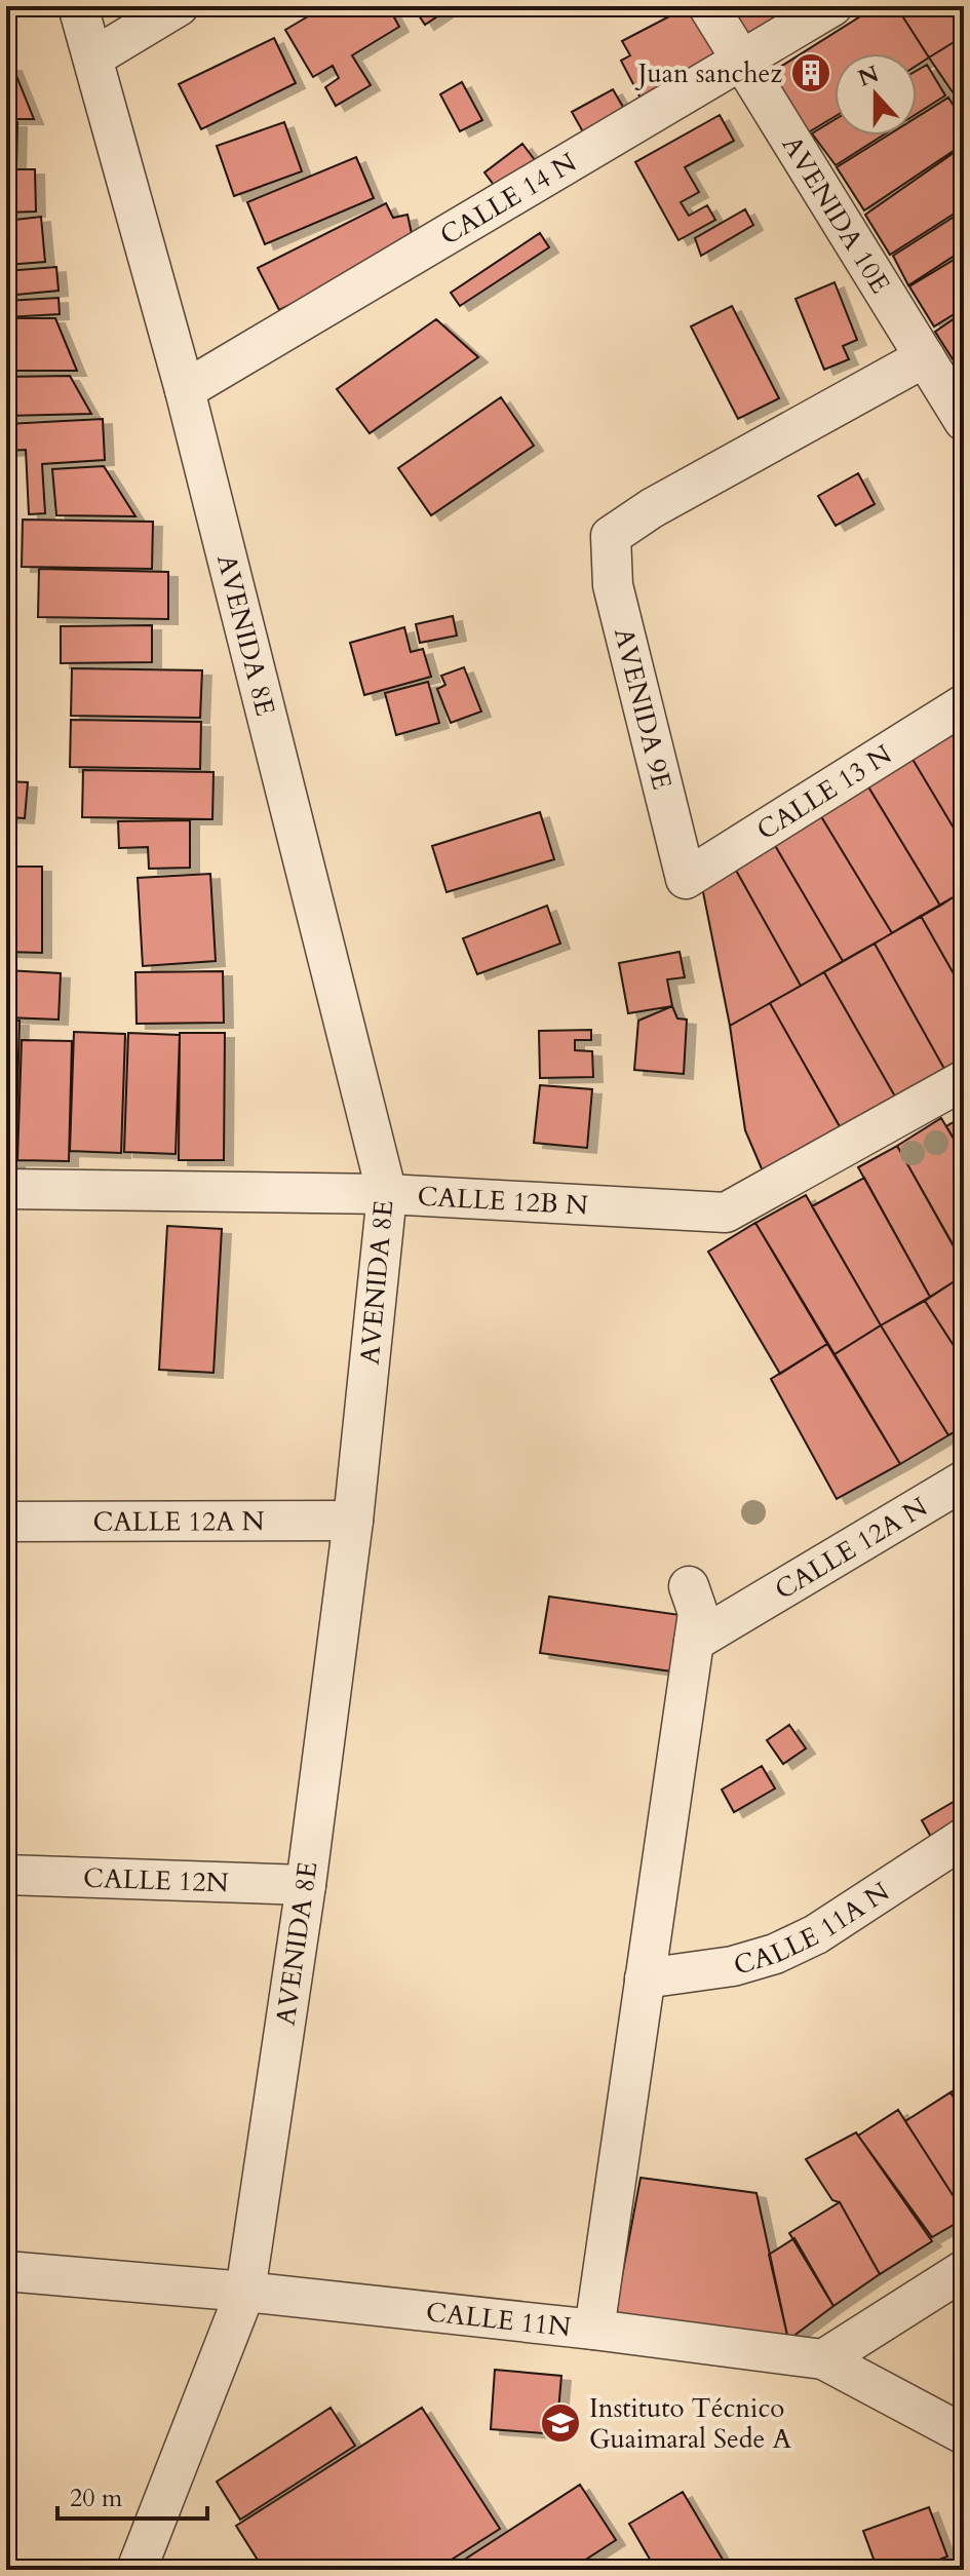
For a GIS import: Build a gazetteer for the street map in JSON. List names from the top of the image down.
{
  "streets": {
    "street": [
      "CALLE 14 N",
      "AVENIDA 10E",
      "AVENIDA 8E",
      "AVENIDA 9E",
      "CALLE 13 N",
      "CALLE 12B N",
      "CALLE 12A N",
      "CALLE 12N",
      "CALLE 11A N",
      "CALLE 11N"
    ]
  },
  "crossings": [
    ["CALLE 14 N", "AVENIDA 10E"],
    ["CALLE 14 N", "AVENIDA 8E"],
    ["AVENIDA 10E", "AVENIDA 9E"],
    ["AVENIDA 8E", "CALLE 12B N"],
    ["AVENIDA 8E", "CALLE 12A N"],
    ["AVENIDA 8E", "CALLE 12N"],
    ["AVENIDA 8E", "CALLE 11N"],
    ["AVENIDA 9E", "CALLE 13 N"]
  ],
  "places": {
    "building": ["Juan sanchez"],
    "school or university": ["Instituto Técnico Guaimaral Sede A"]
  },
  "scale_bar": "20 m",
  "north": "top"
}
